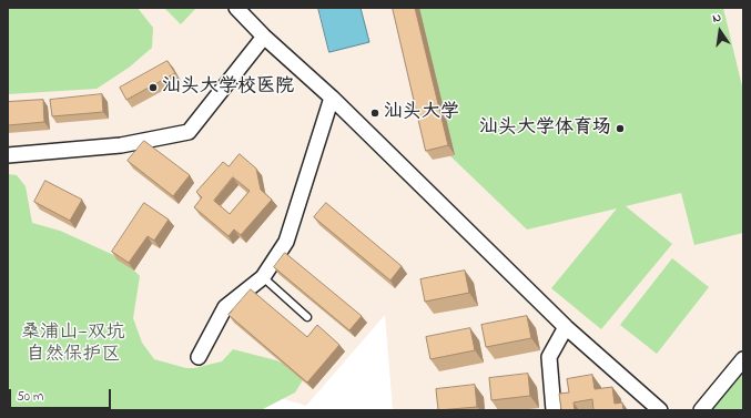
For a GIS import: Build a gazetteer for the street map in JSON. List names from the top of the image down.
{
  "parks": ["桑浦山—双坑 自然保护区"],
  "places": ["汕头大学校医院", "汕头大学", "汕头大学体育场"],
  "scale_bar": "50 m",
  "north": "top"
}
